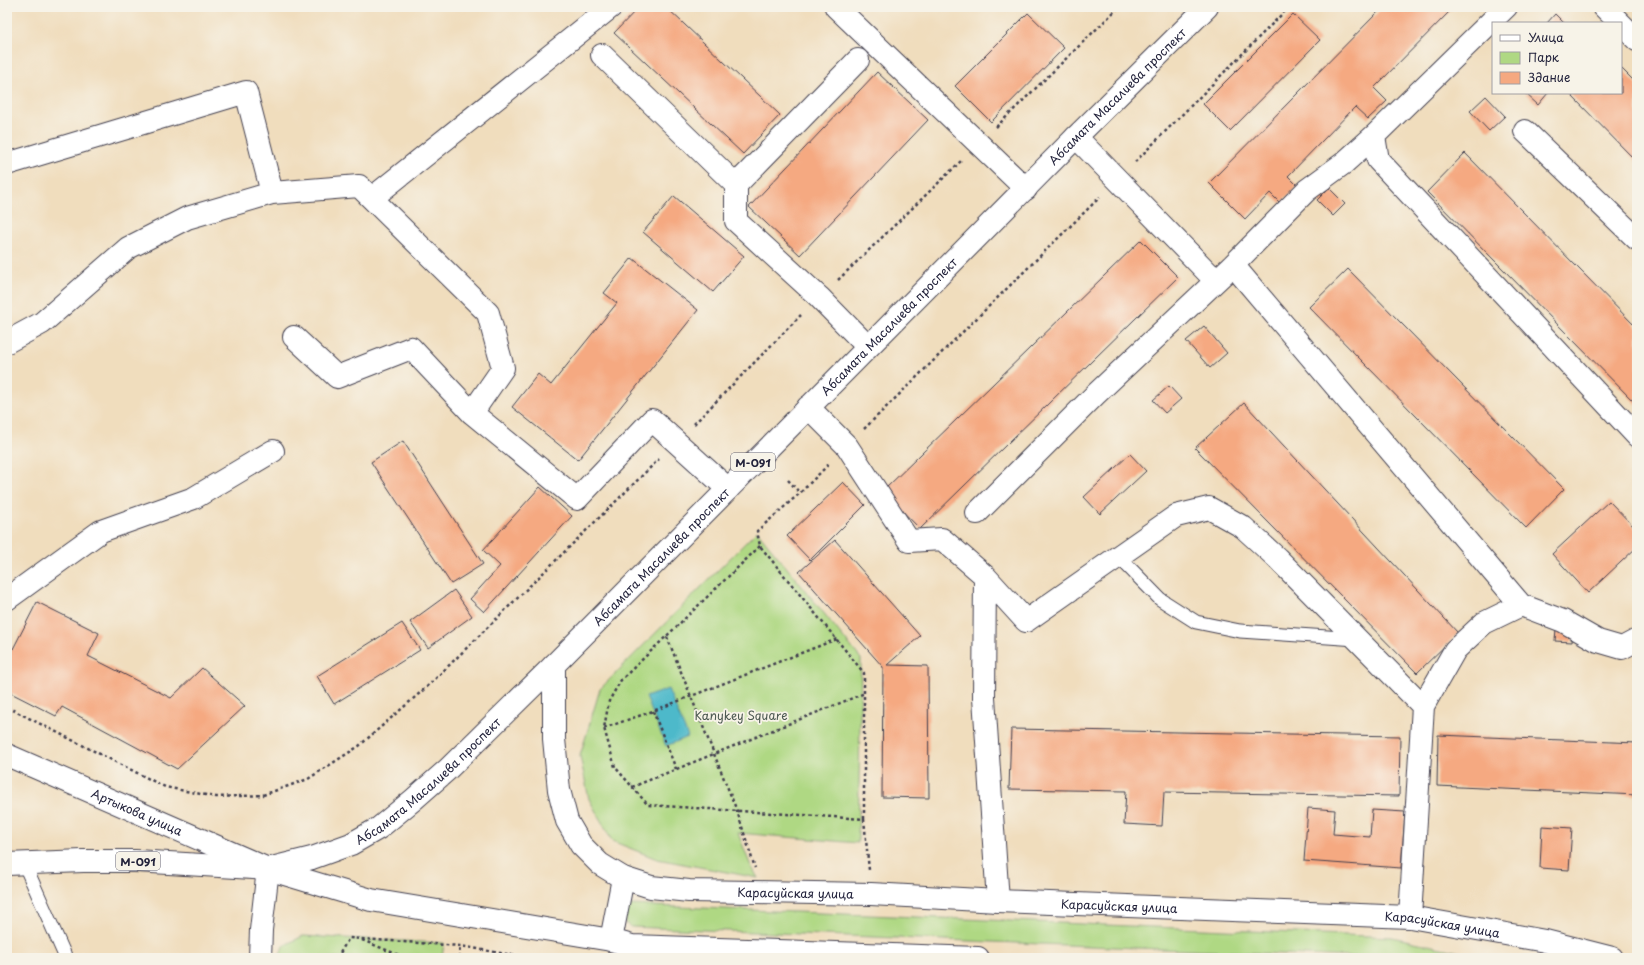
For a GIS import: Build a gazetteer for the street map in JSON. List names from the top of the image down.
{
  "streets": {
    "street": [
      "Абсамата Масалиева проспект",
      "М-091",
      "Артыкова улица",
      "Карасуйская улица"
    ]
  },
  "crossings": [
    ["Абсамата Масалиева проспект", "М-091"],
    ["Абсамата Масалиева проспект", "Артыкова улица"],
    ["Абсамата Масалиева проспект", "Карасуйская улица"],
    ["М-091", "Артыкова улица"]
  ],
  "parks": ["Kanykey Square"],
  "legend": ["Улица", "Парк", "Здание"]
}
